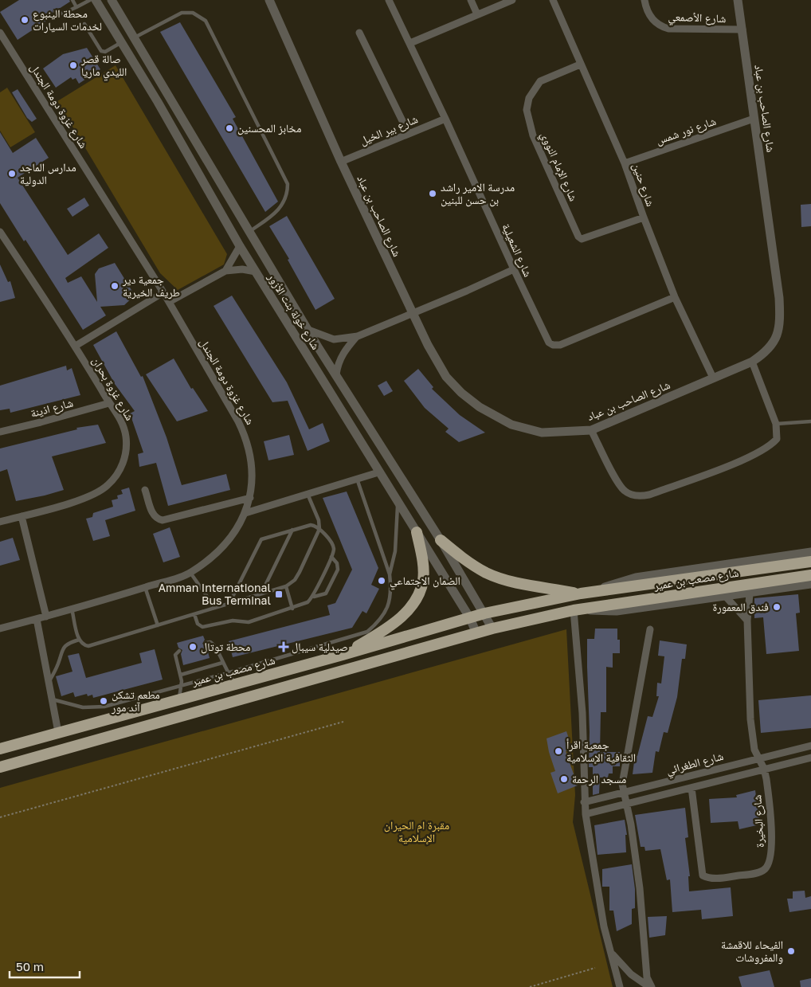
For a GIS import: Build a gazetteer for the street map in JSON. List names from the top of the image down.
{
  "streets": {
    "highway": ["شارع مصعب بن عمير"],
    "street": [
      "شارع الأصمعي",
      "شارع غزوة دومة الجندل",
      "شارع الصاحب بن عباد",
      "شارع بير الخيل",
      "شارع نور شمس",
      "شارع الإمام النووي",
      "شارع حنين",
      "شارع الشعيلية",
      "شارع خولة بنت الأزور",
      "شارع غزوة بحران",
      "شارع اذينة",
      "شارع الطغرائي",
      "شارع البخيرة"
    ]
  },
  "crossings": [
    ["شارع الأصمعي", "شارع الصاحب بن عباد"],
    ["شارع الصاحب بن عباد", "شارع بير الخيل"],
    ["شارع الصاحب بن عباد", "شارع نور شمس"],
    ["شارع الصاحب بن عباد", "شارع حنين"],
    ["شارع بير الخيل", "شارع الشعيلية"],
    ["شارع نور شمس", "شارع حنين"],
    ["شارع الإمام النووي", "شارع حنين"],
    ["شارع حنين", "شارع الشعيلية"],
    ["شارع خولة بنت الأزور", "شارع مصعب بن عمير"],
    ["شارع غزوة بحران", "شارع اذينة"],
    ["شارع مصعب بن عمير", "شارع البخيرة"],
    ["شارع الطغرائي", "شارع البخيرة"]
  ],
  "parks": ["مقبرة ام الحيران الإسلامية"],
  "places": {
    "other": [
      "محطة الينبوع لخدمات السيارات",
      "صالة قصر الليدي ماريا",
      "مخابز المحسنين",
      "مدارس الماجد الدولية",
      "مدرسة الامير راشد بن حسن للبنين",
      "جمعية دير طريف الخيرية",
      "الضمان الاجتماعي",
      "فندق المعمورة",
      "محطة توتال",
      "مطعم تشكن آند مور",
      "جمعية اقرأ الثقافية الإسلامية",
      "مسجد الرحمة",
      "الفيحاء للاقمشة والمفروشات"
    ],
    "transit": ["Amman International Bus Terminal"],
    "health": ["صيدلية سيبال"]
  },
  "scale_bar": "50 m"
}
